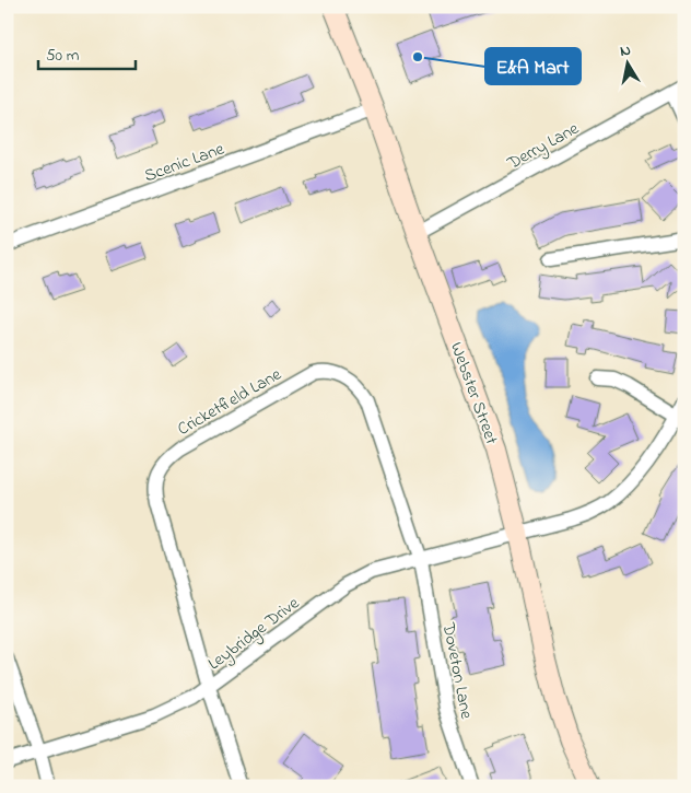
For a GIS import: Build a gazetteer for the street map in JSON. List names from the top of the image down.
{
  "streets": {
    "main road": ["Webster Street"],
    "street": [
      "Derry Lane",
      "Scenic Lane",
      "Cricketfield Lane",
      "Leybridge Drive",
      "Doveton Lane"
    ]
  },
  "crossings": [
    ["Derry Lane", "Webster Street"],
    ["Scenic Lane", "Webster Street"],
    ["Webster Street", "Leybridge Drive"],
    ["Cricketfield Lane", "Leybridge Drive"],
    ["Cricketfield Lane", "Doveton Lane"],
    ["Leybridge Drive", "Doveton Lane"]
  ],
  "places": ["E&A Mart"],
  "scale_bar": "50 m",
  "north": "top"
}
